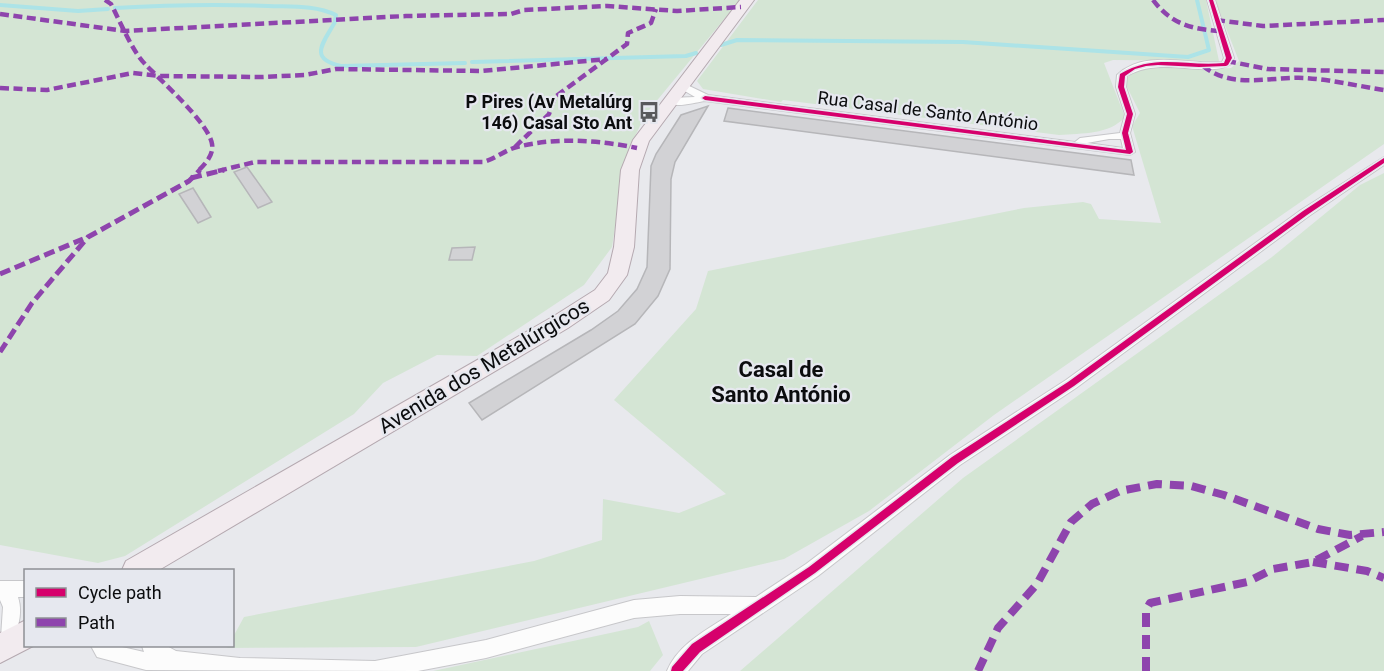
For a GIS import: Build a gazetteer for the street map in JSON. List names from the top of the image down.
{
  "streets": {
    "main road": ["Avenida dos Metalúrgicos"],
    "street": ["Rua Casal de Santo António"]
  },
  "crossings": [
    ["Rua Casal de Santo António", "Avenida dos Metalúrgicos"]
  ],
  "districts": ["Casal de Santo António"],
  "places": {
    "bus stop": ["P Pires (Av Metalúrg 146) Casal Sto Ant"]
  },
  "legend": ["Cycle path", "Path"]
}
